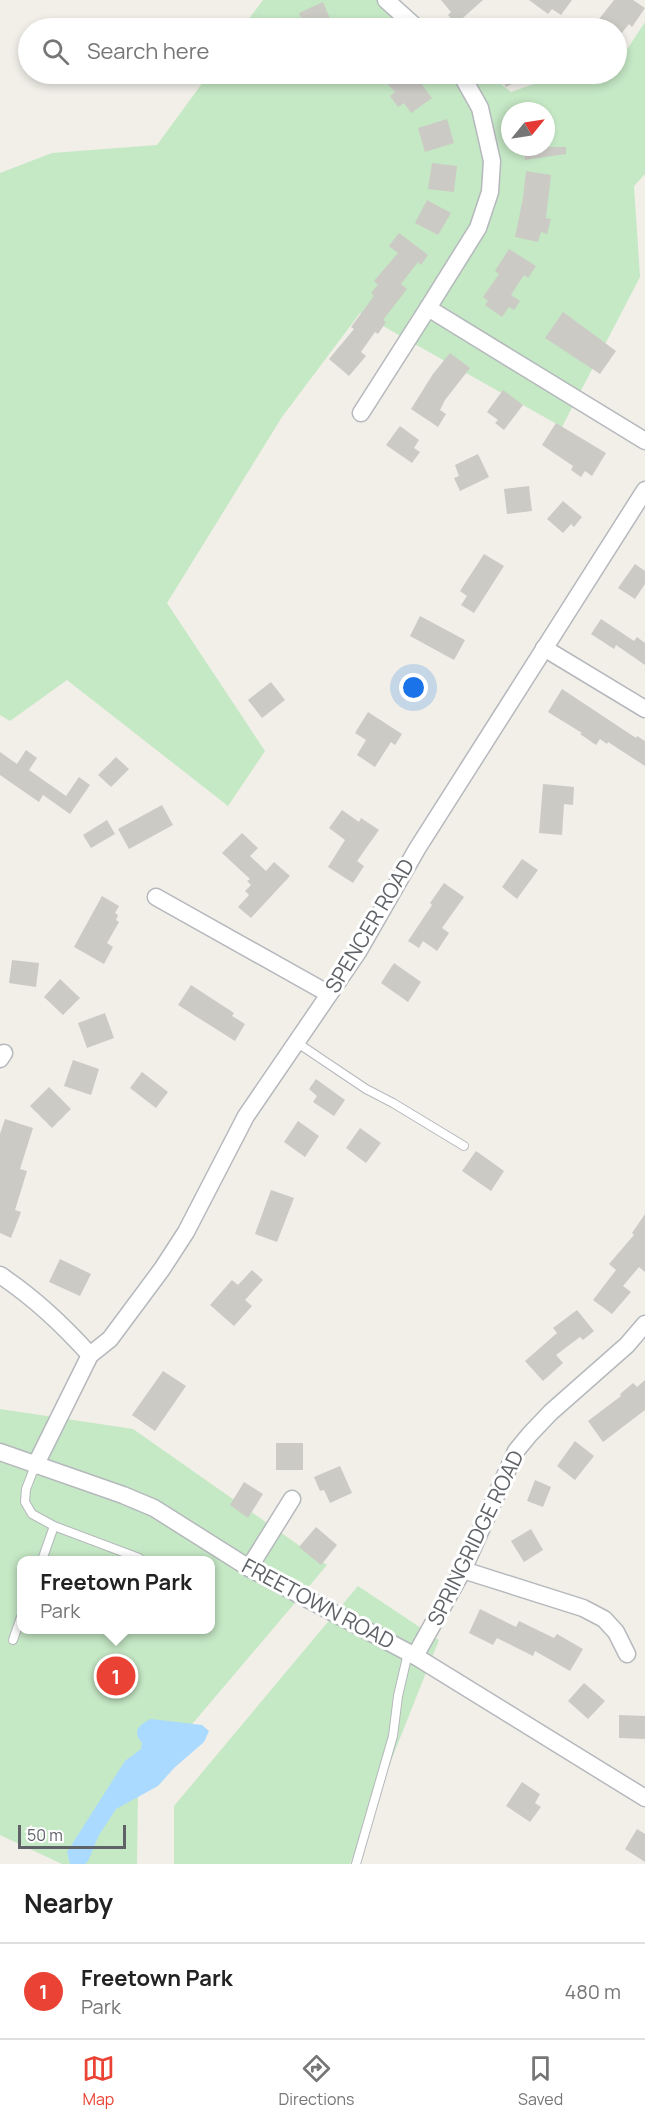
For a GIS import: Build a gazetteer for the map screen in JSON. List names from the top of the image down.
{
  "streets": {
    "street": ["SPENCER ROAD", "SPRINGRIDGE ROAD", "FREETOWN ROAD"]
  },
  "crossings": [
    ["SPRINGRIDGE ROAD", "FREETOWN ROAD"]
  ],
  "scale_bar": "50 m",
  "north": "top right",
  "page": {
    "search": "Search here",
    "popup": ["Freetown Park", "Park"],
    "pins": "1",
    "scale": "50 m",
    "heading": "Nearby",
    "list": [
      {
        "mark": "1",
        "name": "Freetown Park",
        "note": "Park",
        "value": "480 m"
      }
    ],
    "nav": ["Map", "Directions", "Saved"]
  }
}
